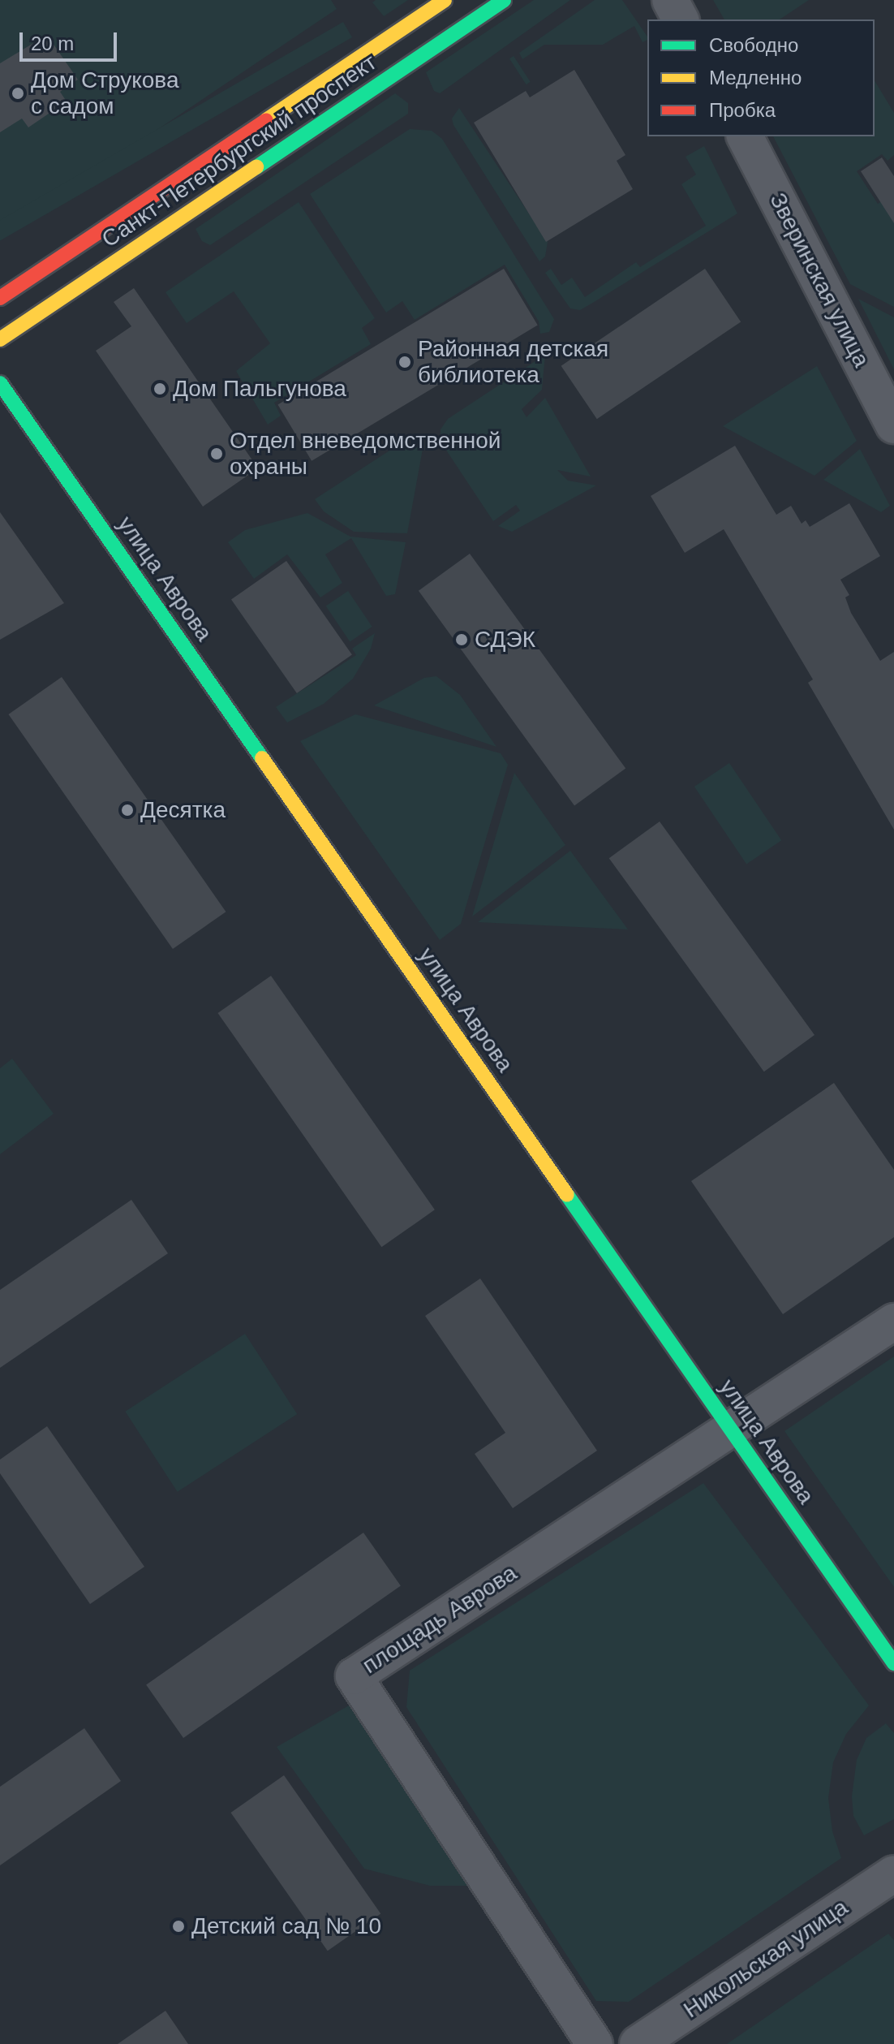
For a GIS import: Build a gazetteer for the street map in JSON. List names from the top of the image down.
{
  "streets": {
    "street": [
      "Санкт-Петербургский проспект",
      "Зверинская улица",
      "улица Аврова",
      "площадь Аврова",
      "Никольская улица"
    ]
  },
  "crossings": [
    ["улица Аврова", "площадь Аврова"]
  ],
  "places": [
    "Дом Струкова с садом",
    "Районная детская библиотека",
    "Дом Пальгунова",
    "Отдел вневедомственной охраны",
    "СДЭК",
    "Десятка",
    "Детский сад № 10"
  ],
  "legend": ["Свободно", "Медленно", "Пробка"],
  "scale_bar": "20 m"
}
